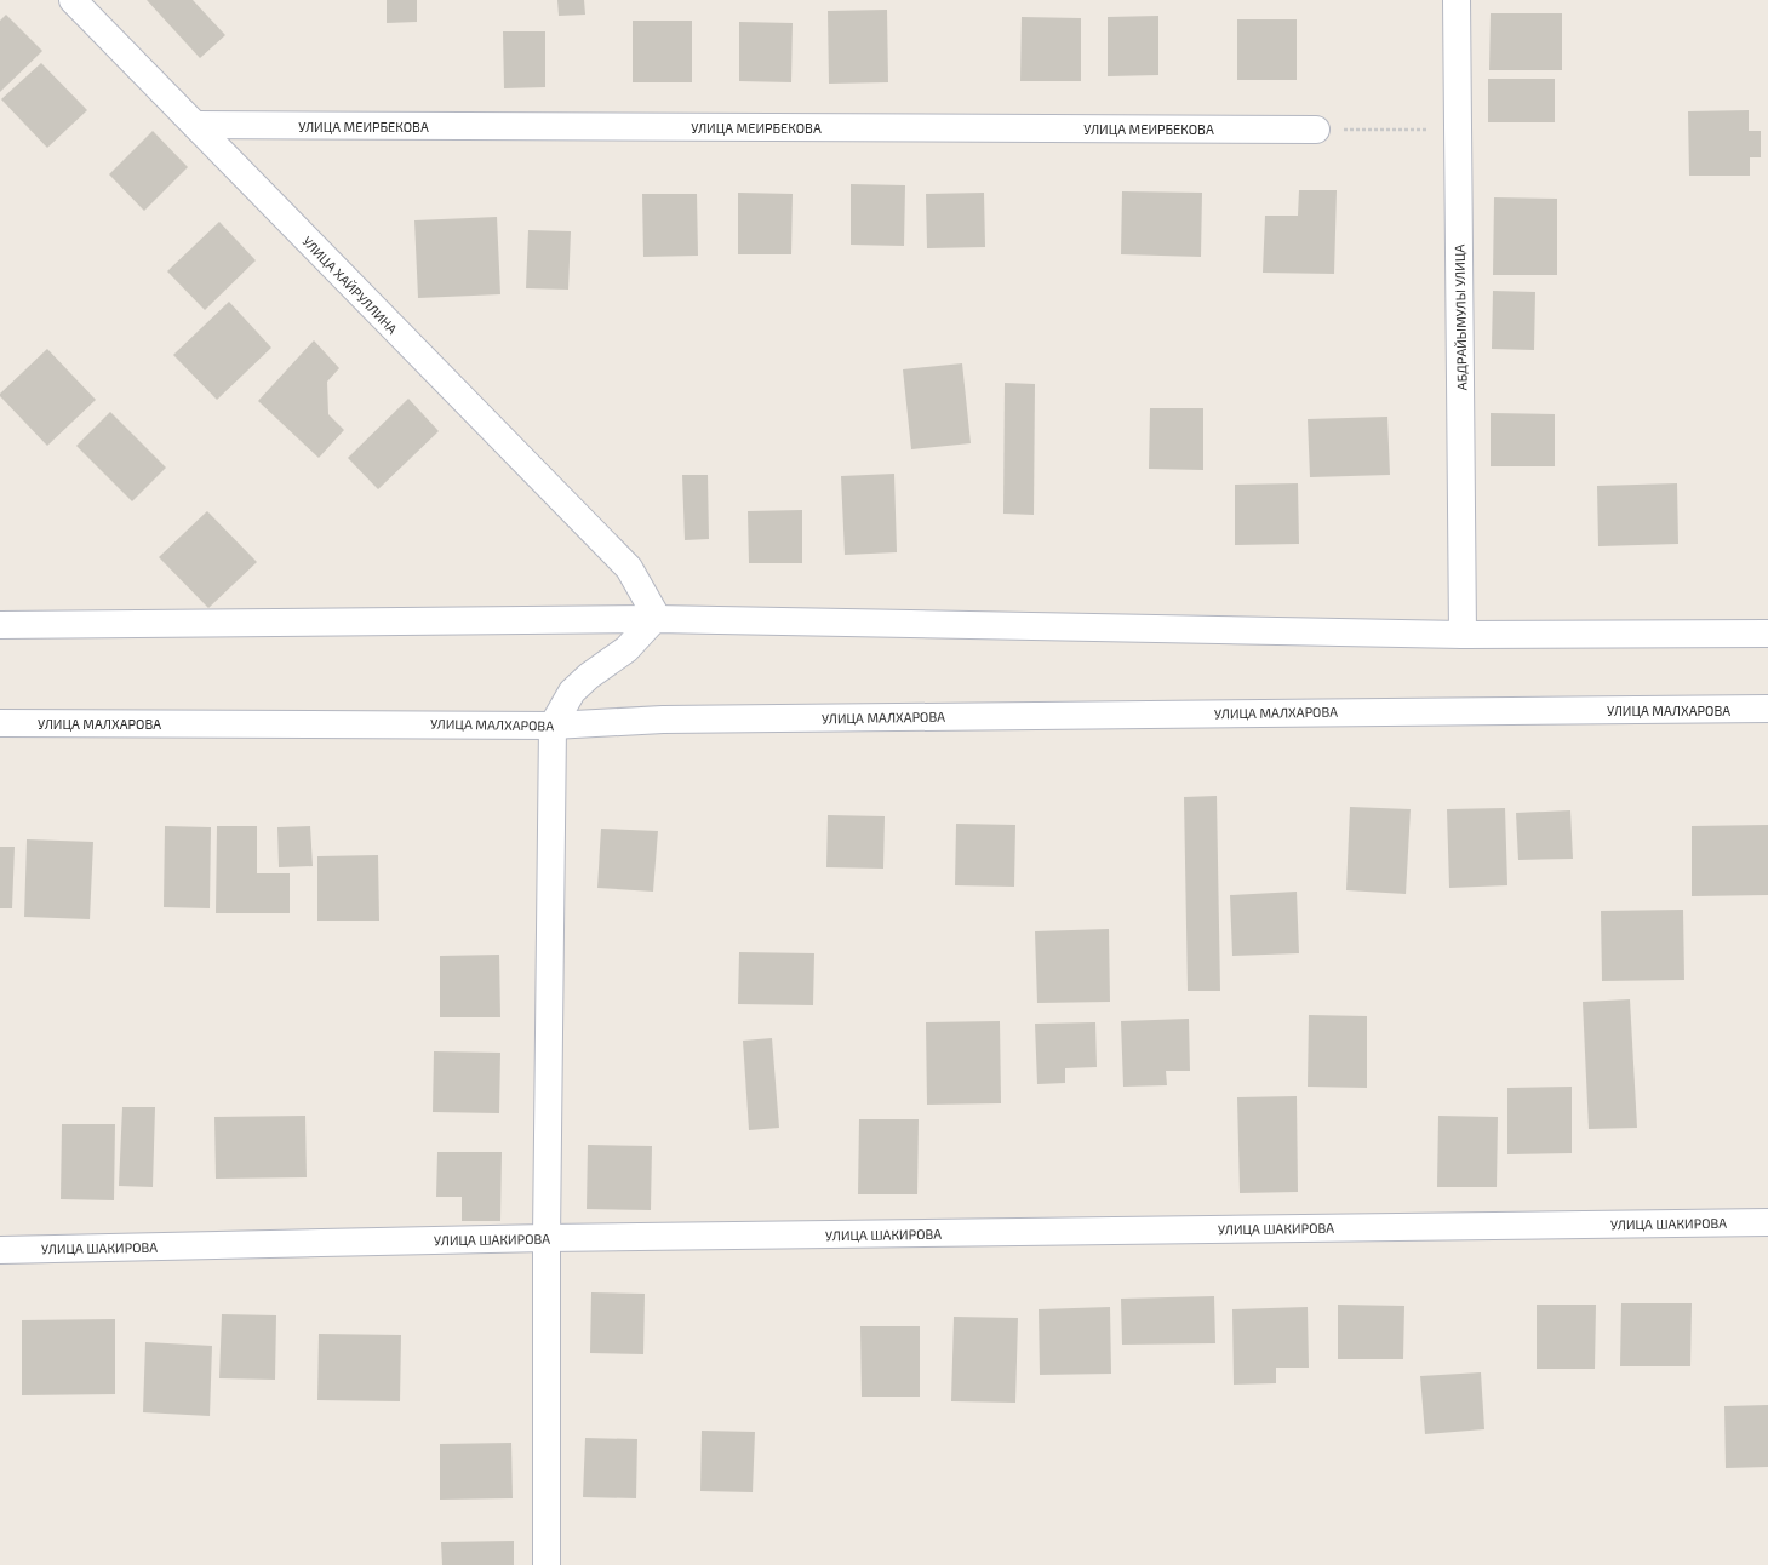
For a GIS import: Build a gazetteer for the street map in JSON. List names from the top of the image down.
{
  "streets": {
    "street": [
      "УЛИЦА МЕИРБЕКОВА",
      "УЛИЦА ХАЙРУЛЛИНА",
      "АБДРАЙЫМУЛЫ УЛИЦА",
      "УЛИЦА МАЛХАРОВА",
      "УЛИЦА ШАКИРОВА"
    ]
  },
  "crossings": [
    ["УЛИЦА МЕИРБЕКОВА", "УЛИЦА ХАЙРУЛЛИНА"]
  ]
}
